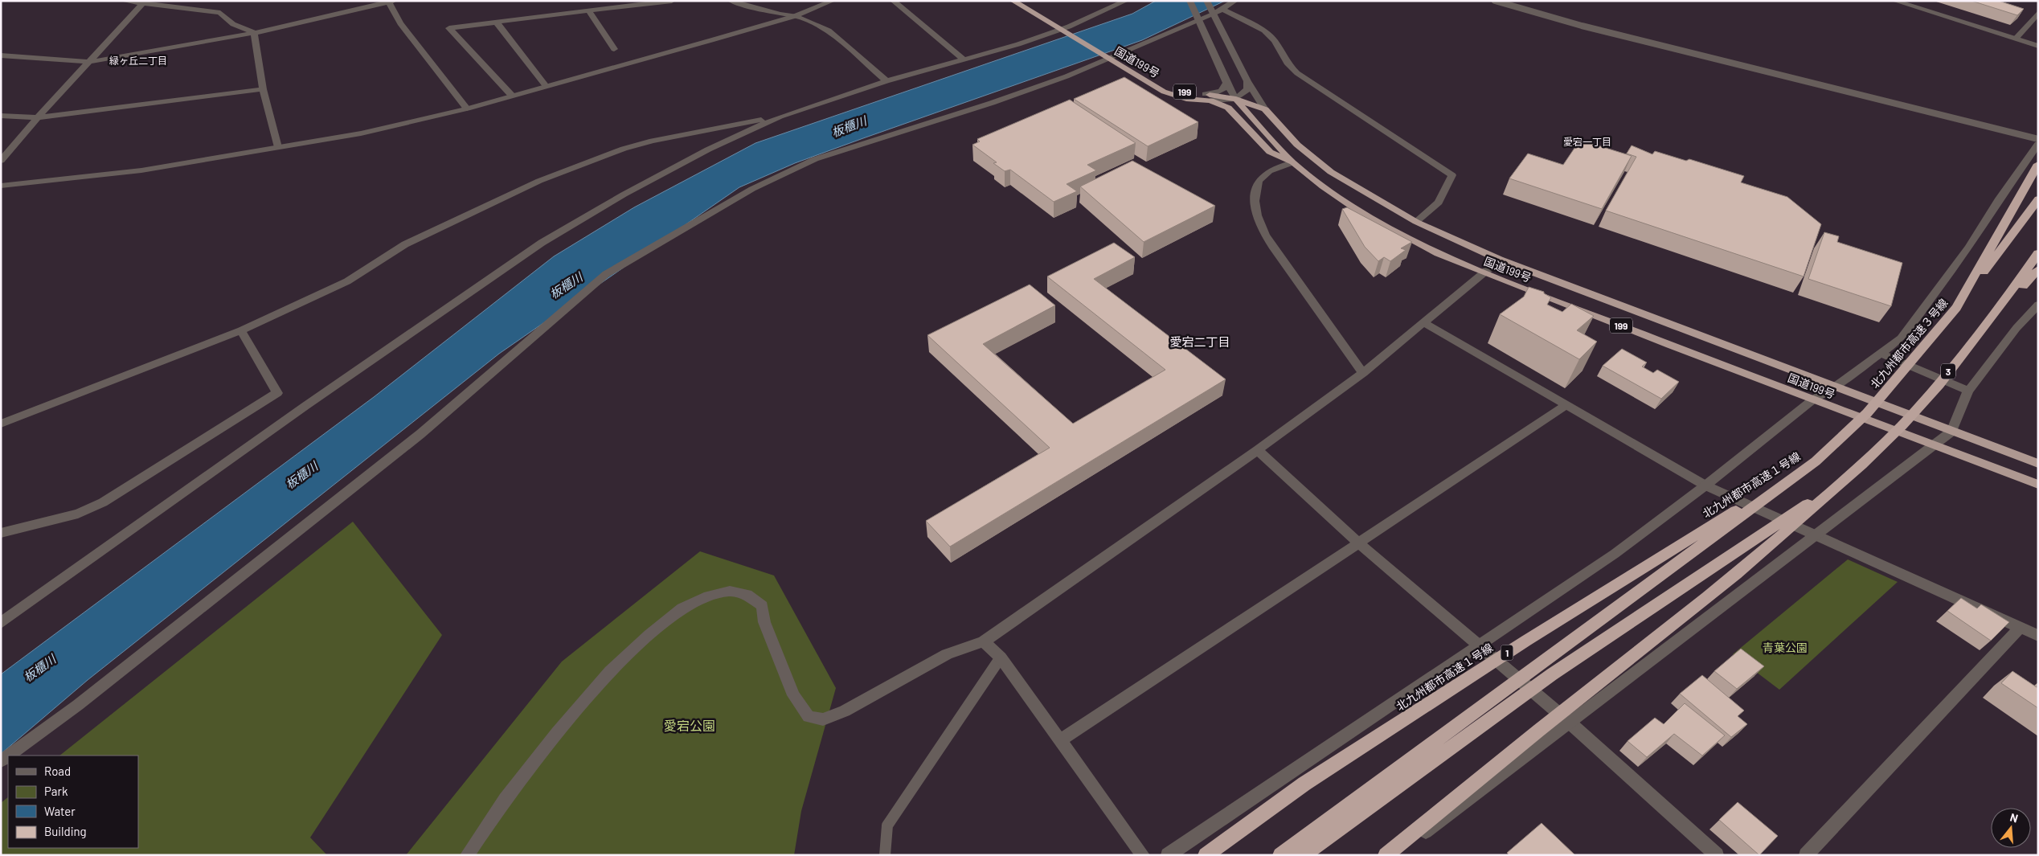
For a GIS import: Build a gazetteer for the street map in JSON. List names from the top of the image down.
{
  "streets": {
    "highway": [
      "国道199号",
      "199",
      "北九州都市高速３号線",
      "3",
      "北九州都市高速１号線",
      "1"
    ]
  },
  "crossings": [
    ["北九州都市高速３号線", "北九州都市高速１号線"]
  ],
  "districts": ["緑ヶ丘二丁目", "愛宕一丁目", "愛宕二丁目"],
  "water": ["板櫃川"],
  "parks": ["青葉公園", "愛宕公園"],
  "legend": [
    "Road",
    "Park",
    "Water",
    "Building"
  ],
  "north": "top"
}
